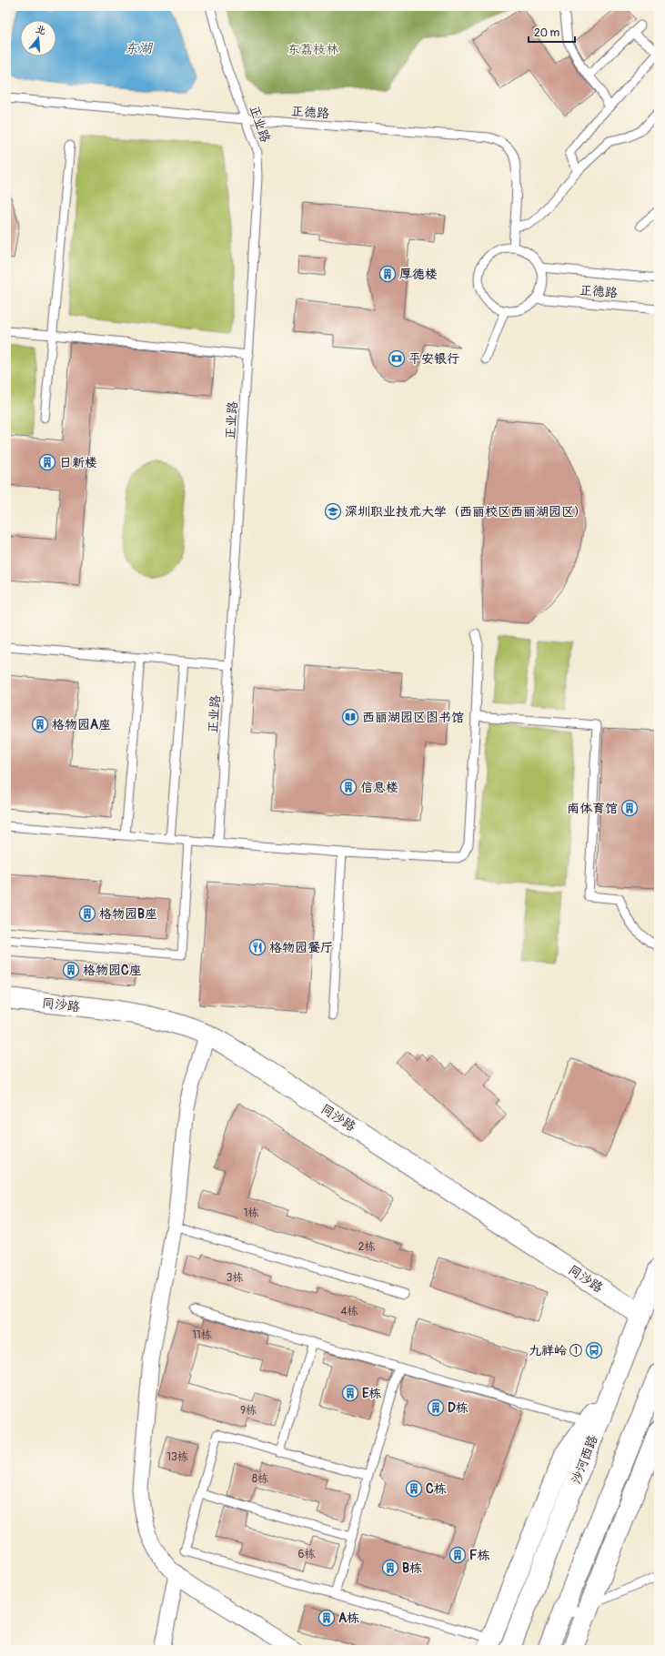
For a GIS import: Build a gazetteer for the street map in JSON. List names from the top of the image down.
{
  "streets": {
    "main road": ["同沙路", "沙河西路"],
    "lane": ["正德路", "正业路"]
  },
  "crossings": [
    ["正德路", "正业路"],
    ["同沙路", "沙河西路"]
  ],
  "water": ["东湖"],
  "parks": ["东荔枝林"],
  "places": {
    "building": [
      "厚德楼",
      "日新楼",
      "格物园A座",
      "信息楼",
      "南体育馆",
      "格物园B座",
      "格物园C座",
      "E栋",
      "D栋",
      "C栋",
      "F栋",
      "B栋",
      "A栋"
    ],
    "bank": ["平安银行"],
    "school or university": ["深圳职业技术大学（西丽校区西丽湖园区）"],
    "library": ["西丽湖园区图书馆"],
    "restaurant": ["格物园餐厅"],
    "bus stop": ["九祥岭 ①"]
  },
  "house_numbers": [
    "1栋",
    "2栋",
    "3栋",
    "4栋",
    "11栋",
    "9栋",
    "13栋",
    "8栋",
    "6栋"
  ],
  "scale_bar": "20 m",
  "north": "top"
}
